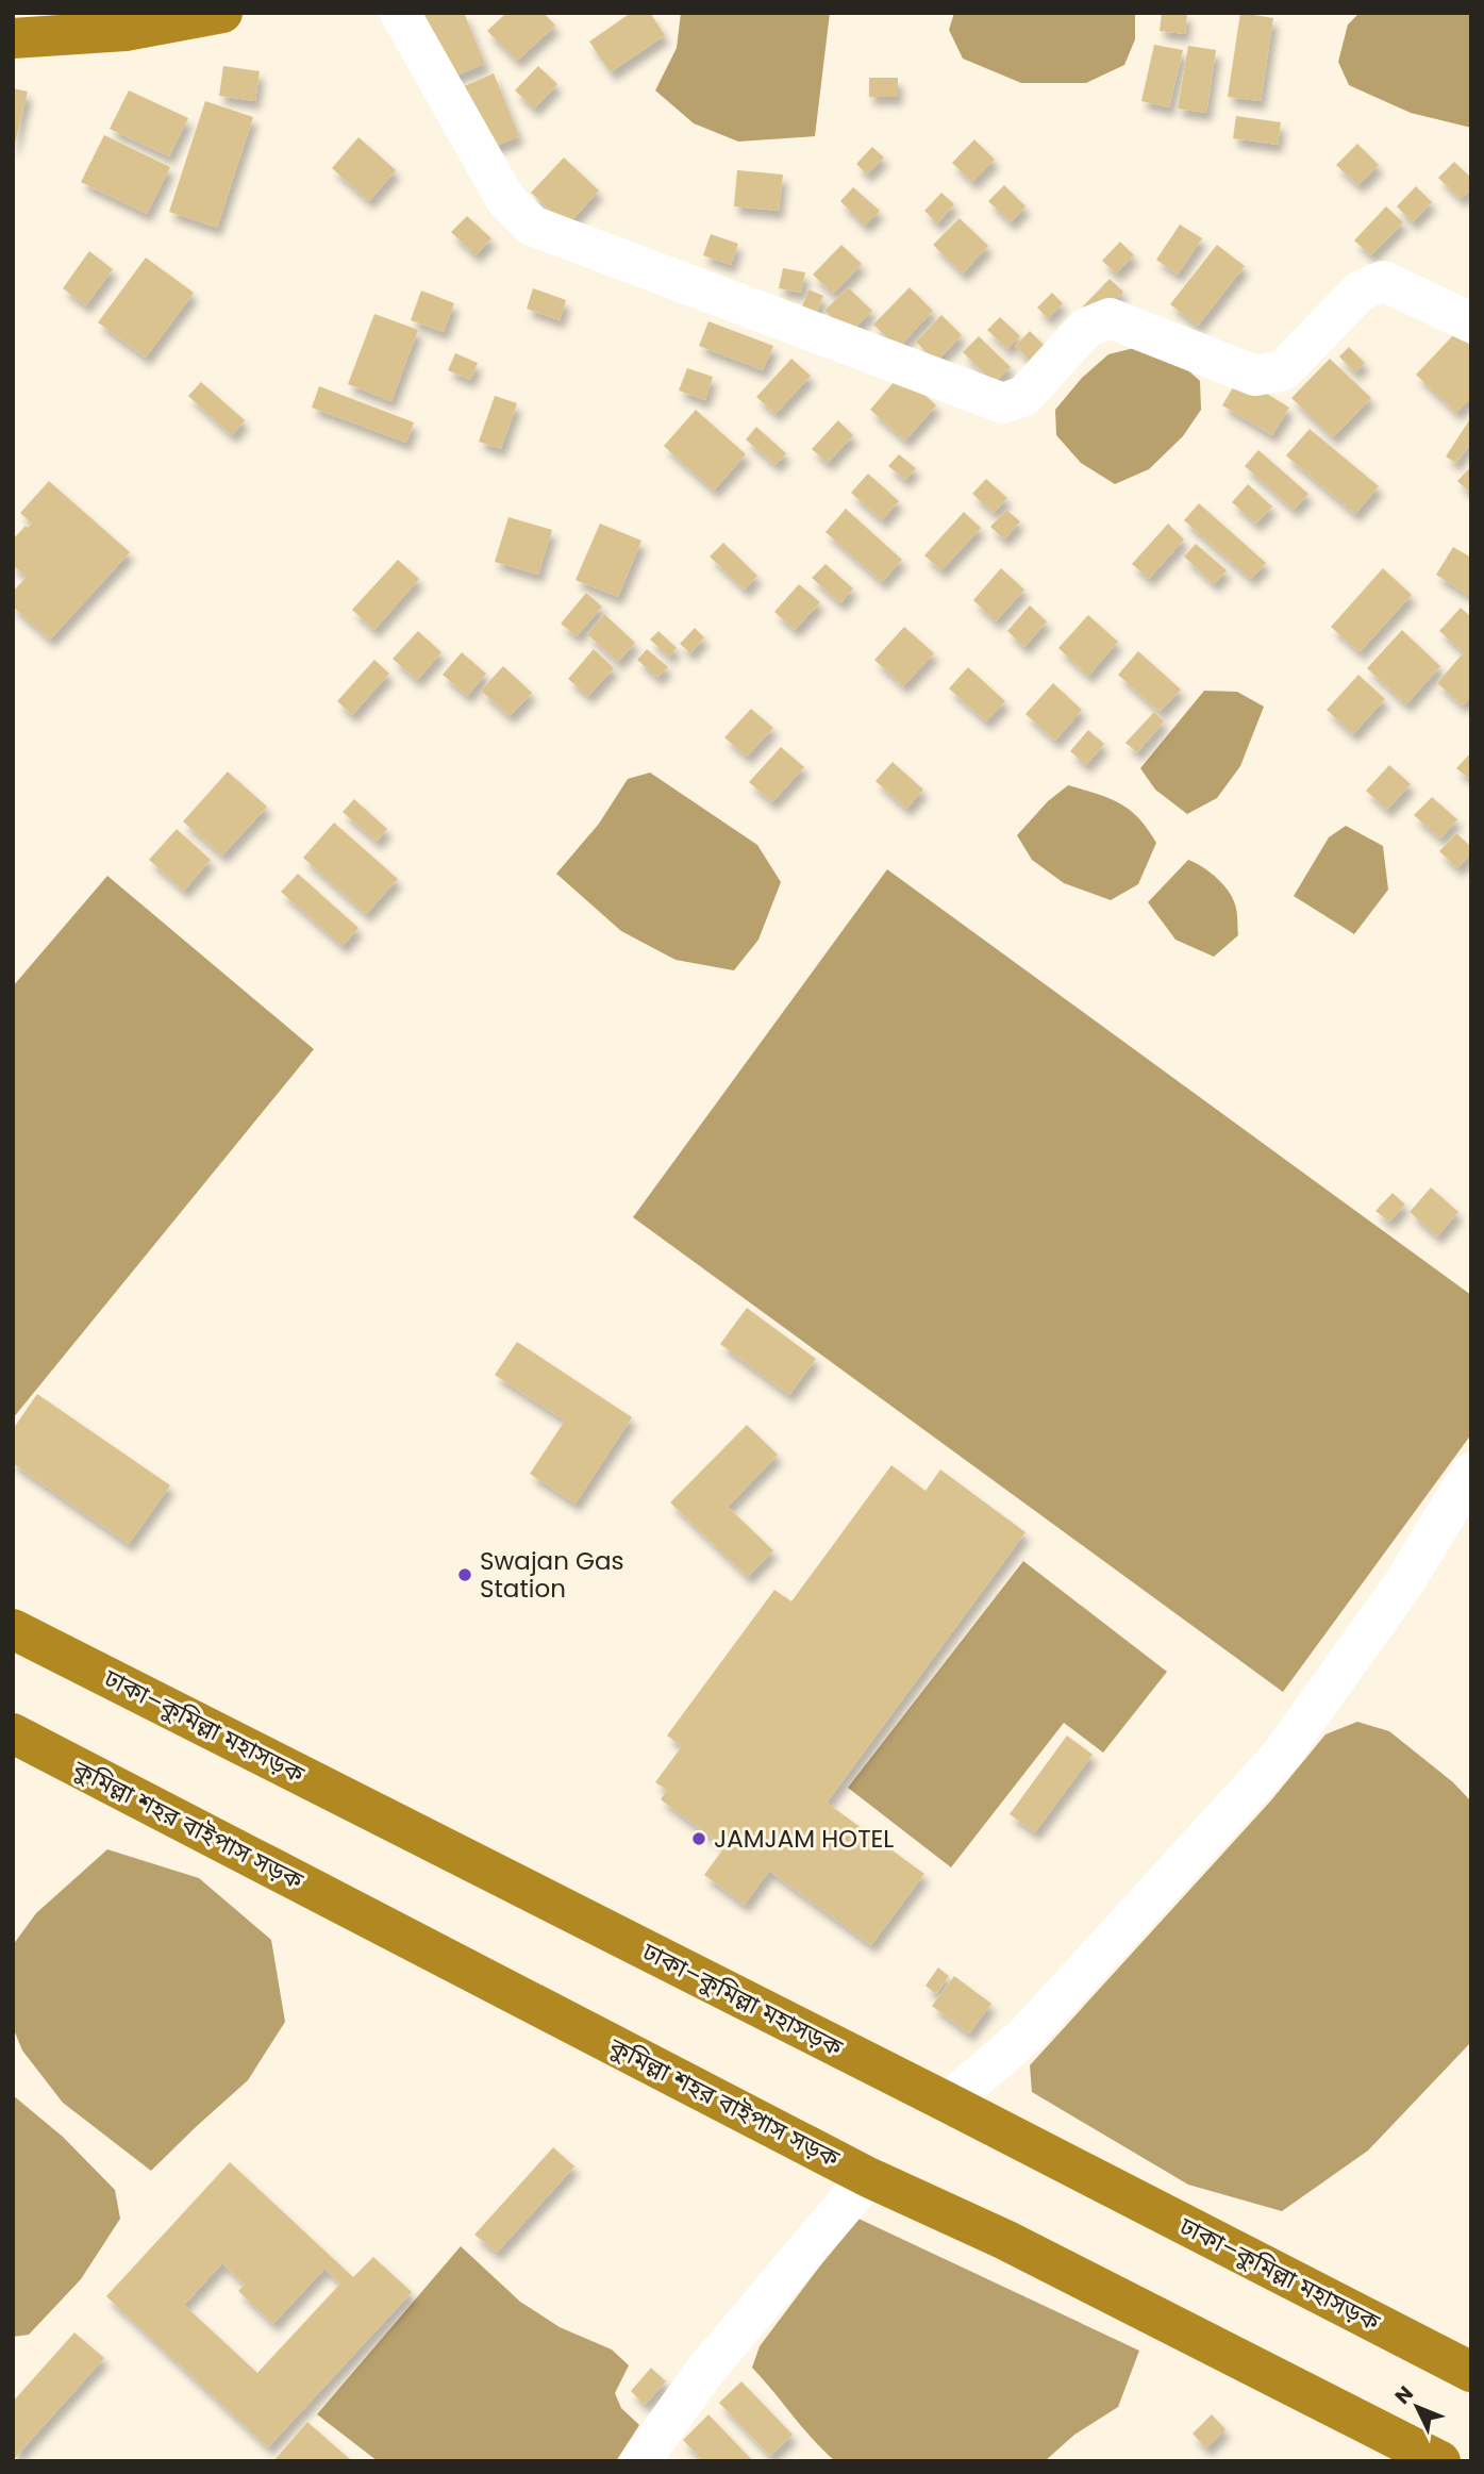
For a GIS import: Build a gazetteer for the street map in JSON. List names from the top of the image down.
{
  "streets": {
    "highway": ["ঢাকা–কুমিল্লা মহাসড়ক", "কুমিল্লা শহর বাইপাস সড়ক"]
  },
  "places": ["Swajan Gas Station", "JAMJAM HOTEL"],
  "north": "top left"
}
